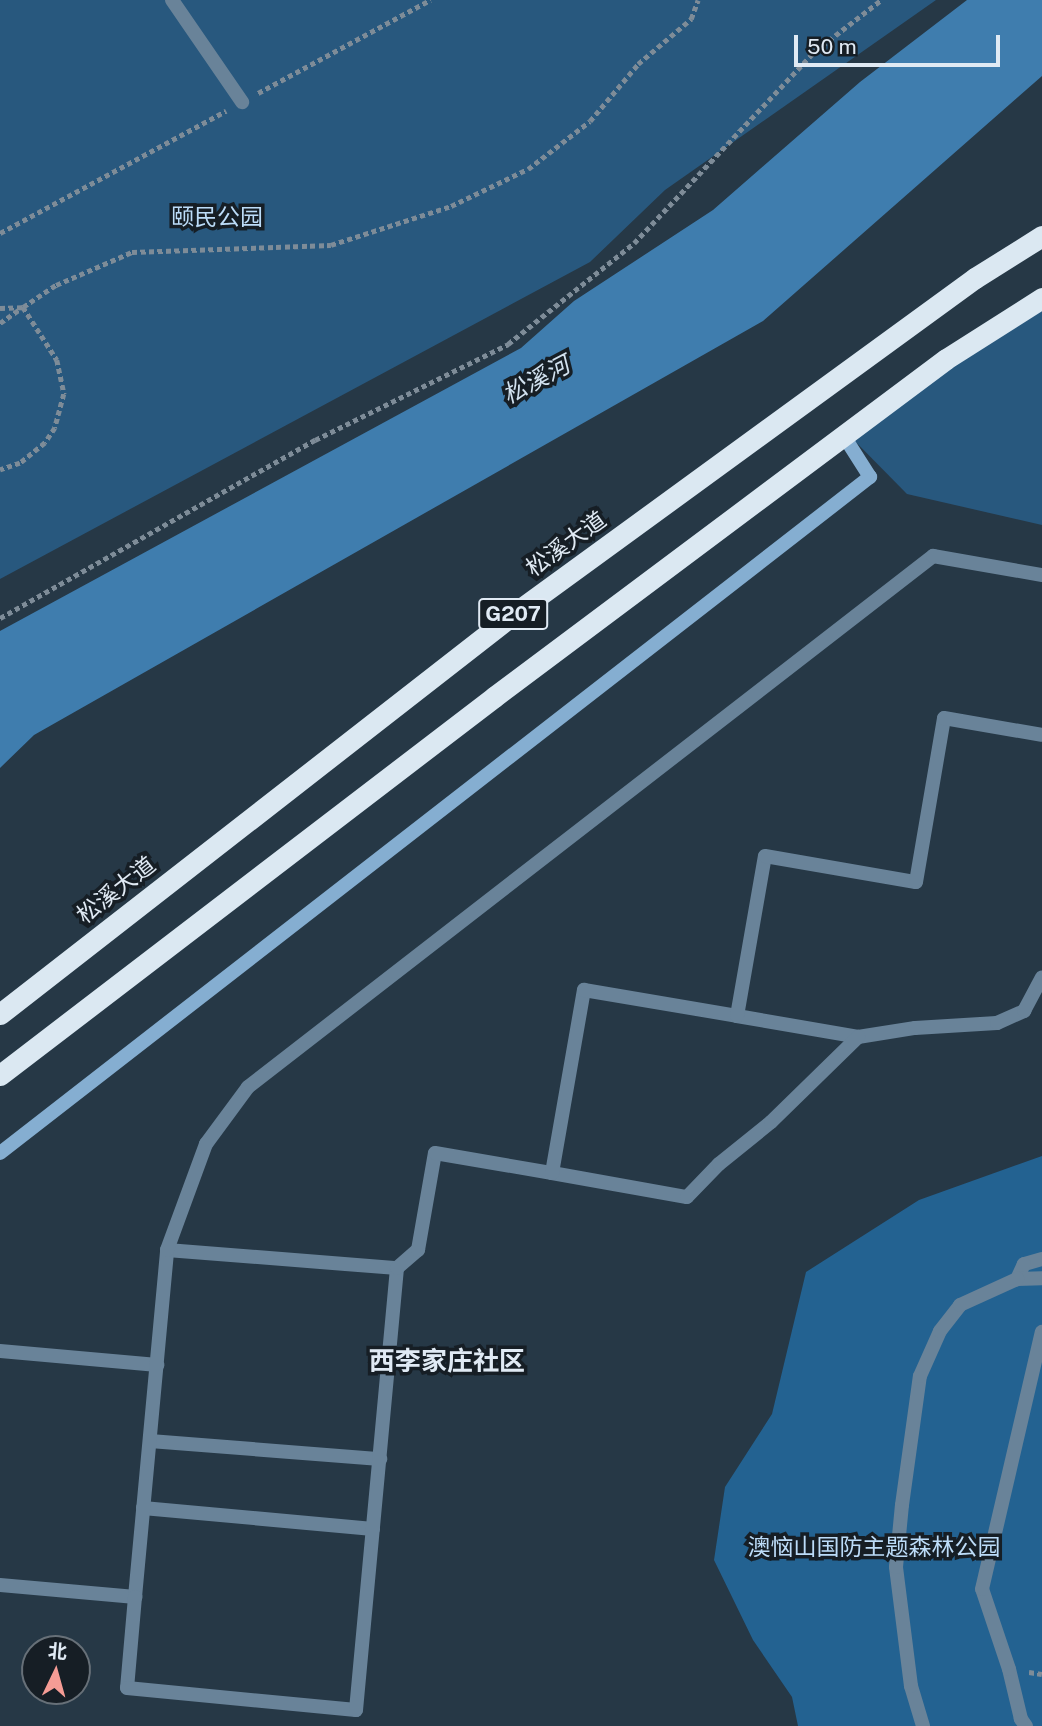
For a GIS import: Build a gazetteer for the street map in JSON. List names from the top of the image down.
{
  "streets": {
    "highway": ["松溪大道", "G207"]
  },
  "districts": ["西李家庄社区"],
  "water": ["松溪河"],
  "parks": ["颐民公园", "澳恼山国防主题森林公园"],
  "scale_bar": "50 m",
  "north": "top"
}
